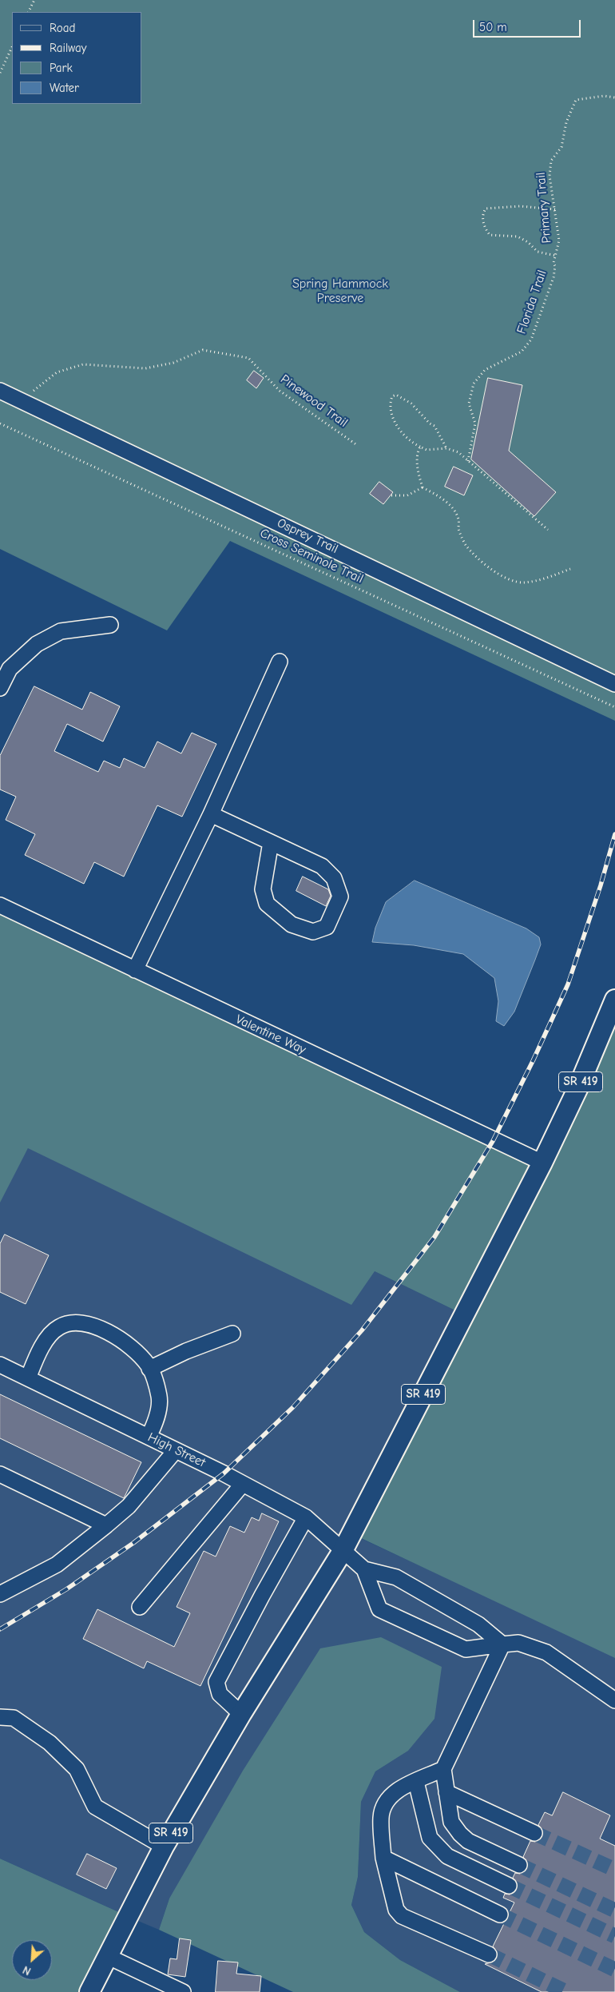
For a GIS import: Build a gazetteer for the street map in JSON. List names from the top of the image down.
{
  "streets": {
    "main road": ["SR 419"],
    "street": ["Osprey Trail", "Valentine Way", "High Street"],
    "path": [
      "Primary Trail",
      "Florida Trail",
      "Pinewood Trail",
      "Cross Seminole Trail"
    ]
  },
  "crossings": [
    ["Primary Trail", "Florida Trail"],
    ["Pinewood Trail", "Osprey Trail"],
    ["Valentine Way", "SR 419"],
    ["SR 419", "High Street"]
  ],
  "parks": ["Spring Hammock Preserve"],
  "legend": [
    "Road",
    "Railway",
    "Park",
    "Water"
  ],
  "scale_bar": "50 m",
  "north": "bottom left"
}
